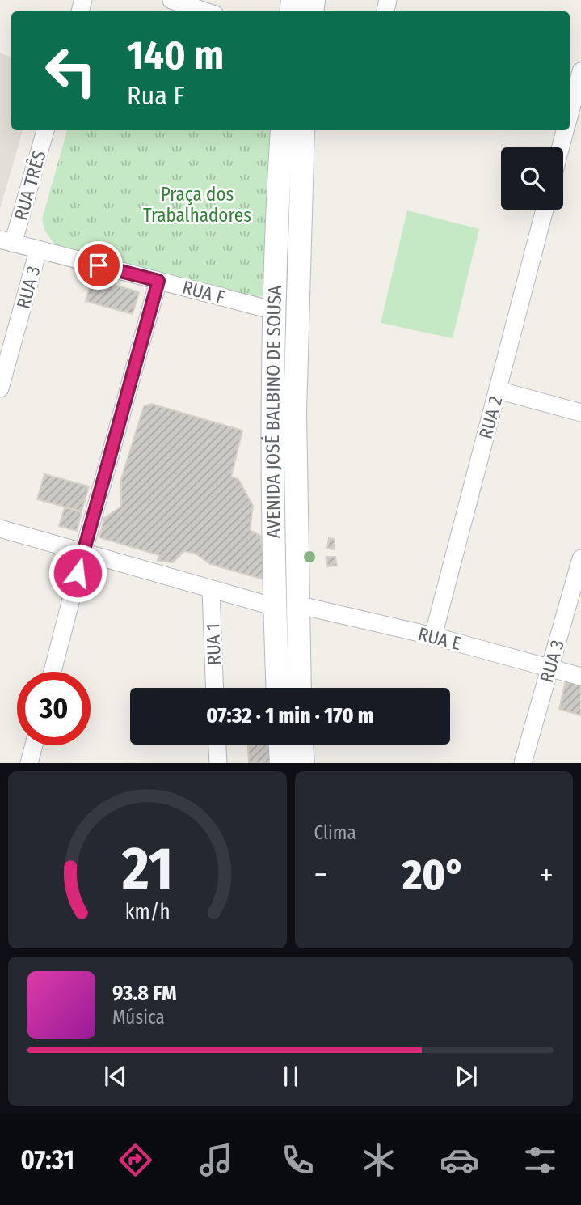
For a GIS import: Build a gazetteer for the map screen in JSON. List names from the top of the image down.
{
  "streets": {
    "main road": ["AVENIDA JOSÉ BALBINO DE SOUSA"],
    "street": [
      "RUA TRÊS",
      "RUA 3",
      "RUA F",
      "RUA 2",
      "RUA E",
      "RUA 1"
    ]
  },
  "crossings": [
    ["RUA TRÊS", "RUA F"],
    ["RUA 3", "RUA F"],
    ["RUA 3", "RUA E"],
    ["RUA F", "AVENIDA JOSÉ BALBINO DE SOUSA"],
    ["AVENIDA JOSÉ BALBINO DE SOUSA", "RUA E"],
    ["RUA 2", "RUA E"],
    ["RUA E", "RUA 1"]
  ],
  "parks": ["Praça dos Trabalhadores"],
  "page": {
    "turn": ["140 m", "Rua F"],
    "limit": "30",
    "trip": "07:32 · 1 min · 170 m",
    "tile": "Clima",
    "heat": ["−", "20°", "+"],
    "song": ["93.8 FM", "Música"],
    "tabs": "07:31",
    "gauge": ["21", "km/h"]
  }
}
